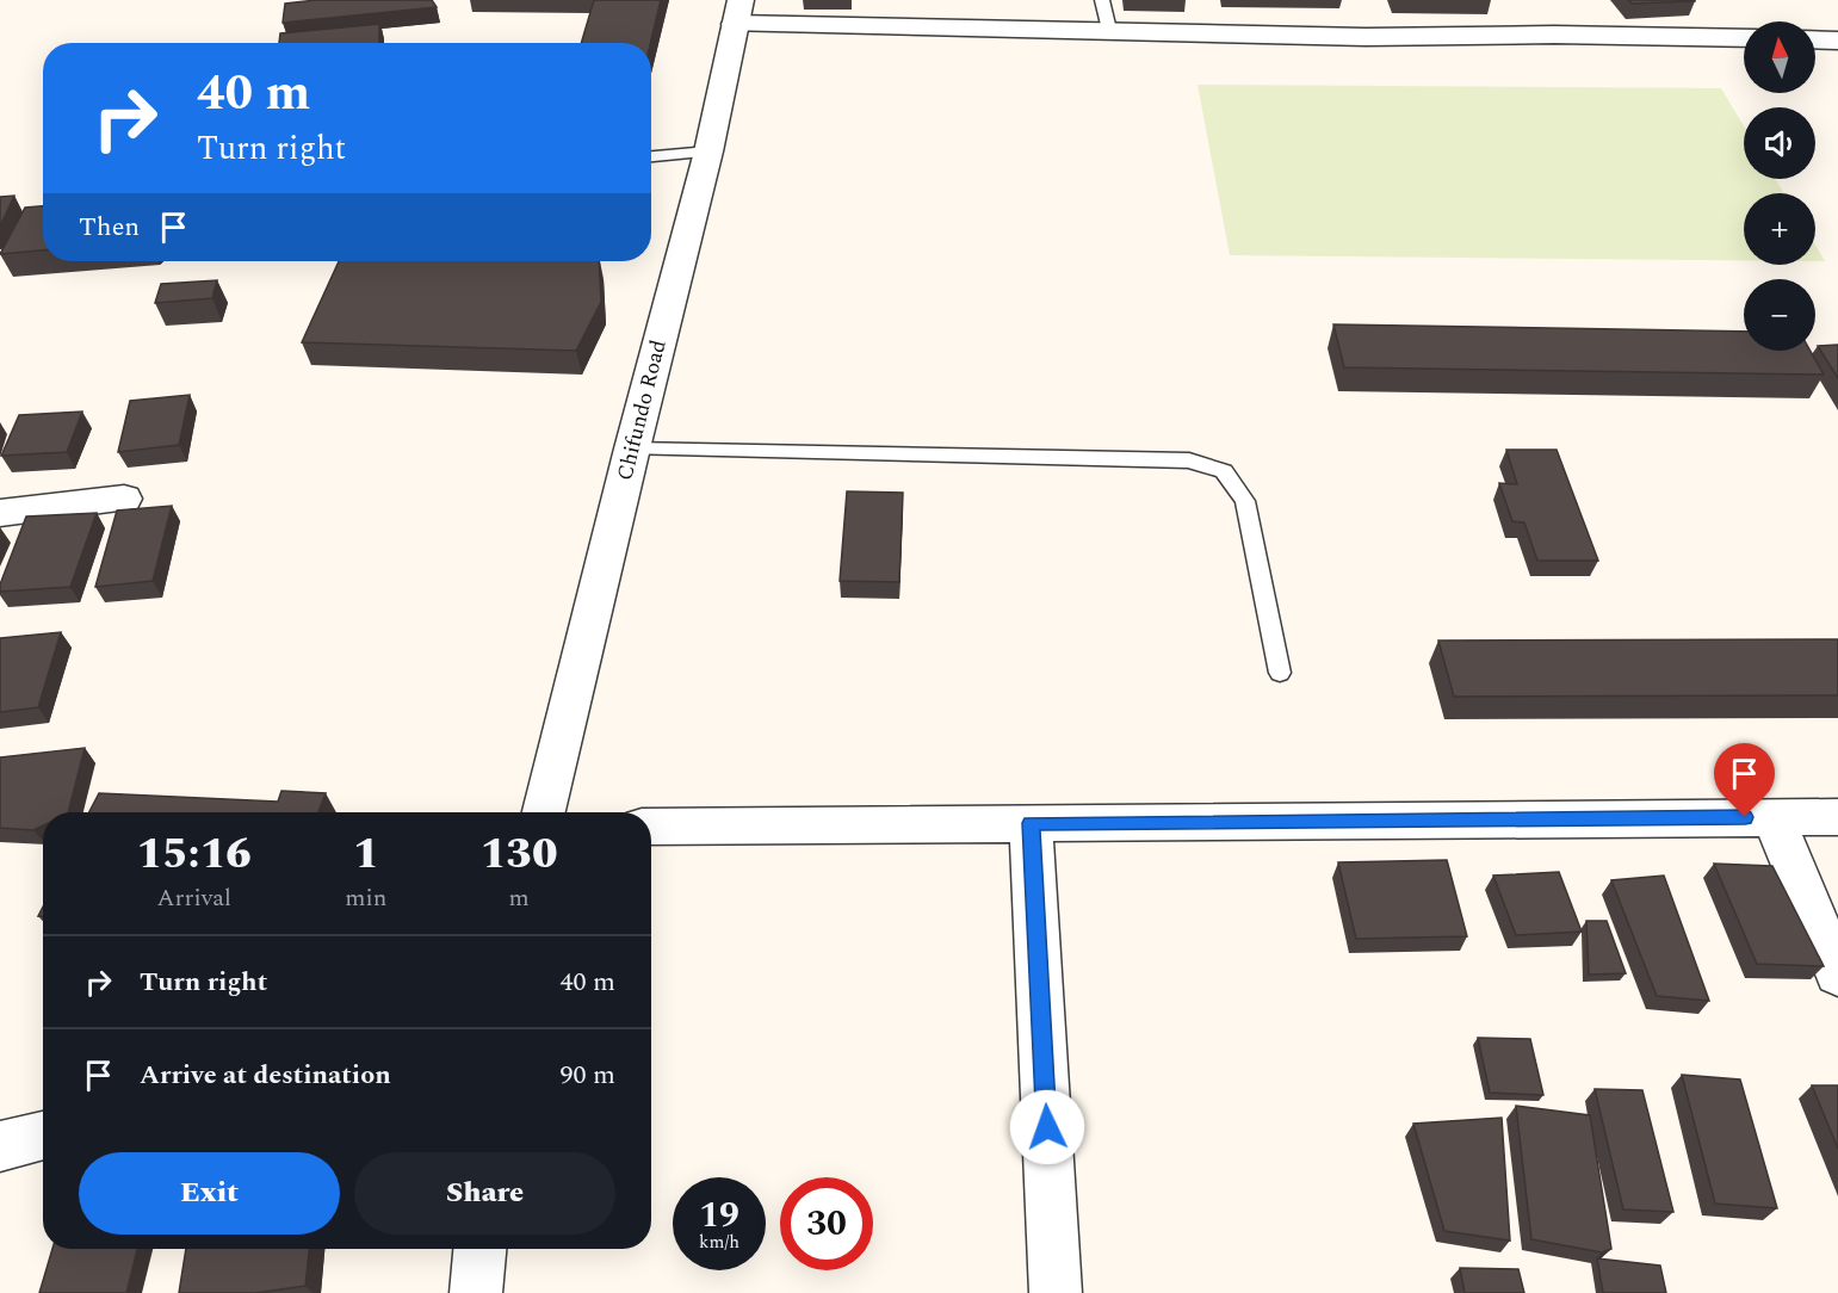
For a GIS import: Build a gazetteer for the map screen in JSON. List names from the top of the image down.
{
  "streets": {
    "street": ["Chifundo Road"]
  },
  "north": "top",
  "page": {
    "map_buttons": ["+", "−"],
    "turn": ["40 m", "Turn right"],
    "then": "Then",
    "eta": [
      "15:16",
      "Arrival",
      "1",
      "min",
      "130",
      "m"
    ],
    "list": [
      {
        "name": "Turn right",
        "value": "40 m"
      },
      {
        "name": "Arrive at destination",
        "value": "90 m"
      }
    ],
    "buttons": ["Exit", "Share"],
    "speed": "19 km/h",
    "limit": "30"
  }
}
